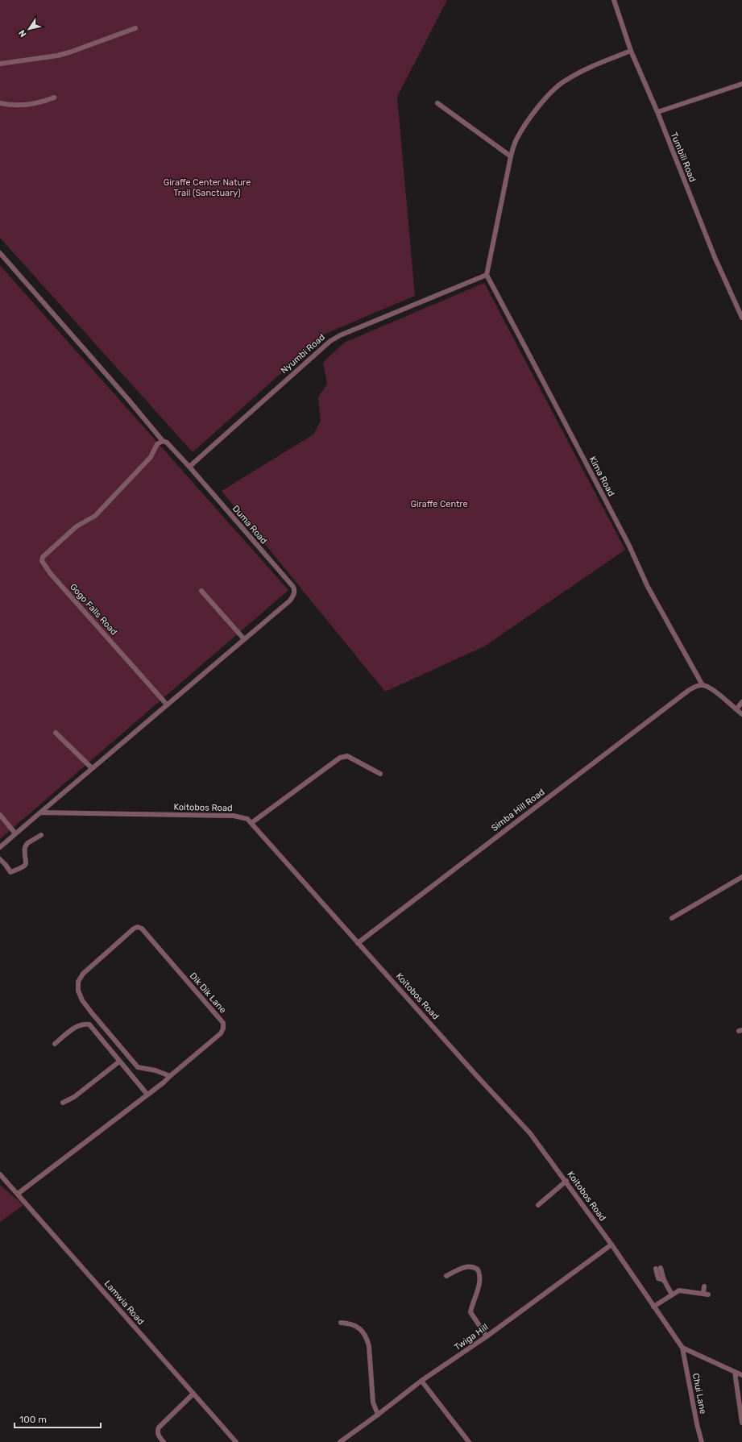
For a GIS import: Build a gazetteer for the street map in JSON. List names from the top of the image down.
{
  "streets": {
    "street": [
      "Tumbili Road",
      "Nyumbi Road",
      "Kima Road",
      "Duma Road",
      "Gogo Falls Road",
      "Koitobos Road",
      "Simba Hill Road",
      "Dik Dik Lane",
      "Lamwia Road",
      "Twiga Hill",
      "Chui Lane"
    ]
  },
  "crossings": [
    ["Nyumbi Road", "Kima Road"],
    ["Nyumbi Road", "Duma Road"],
    ["Kima Road", "Simba Hill Road"],
    ["Duma Road", "Gogo Falls Road"],
    ["Koitobos Road", "Simba Hill Road"],
    ["Koitobos Road", "Twiga Hill"],
    ["Koitobos Road", "Chui Lane"],
    ["Dik Dik Lane", "Lamwia Road"]
  ],
  "parks": ["Giraffe Center Nature Trail (Sanctuary)", "Giraffe Centre"],
  "scale_bar": "100 m",
  "north": "bottom left"
}
